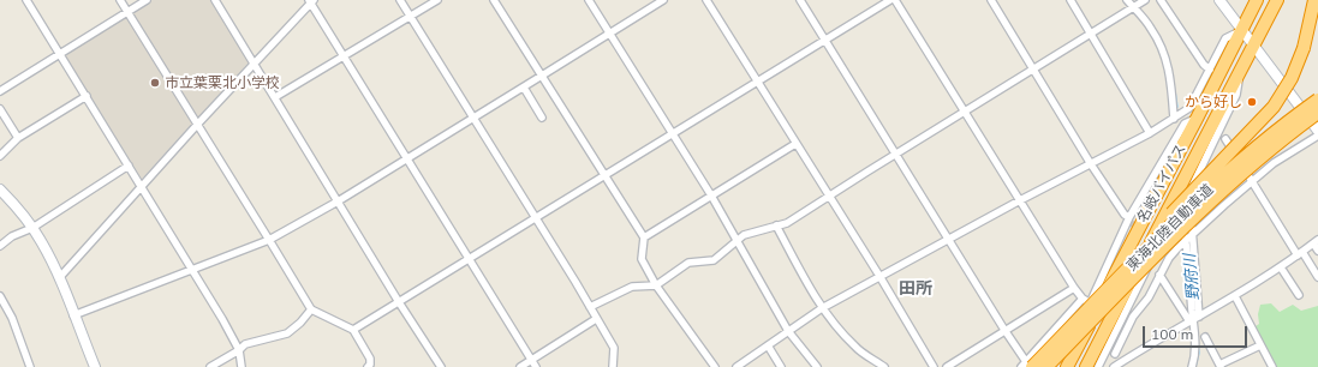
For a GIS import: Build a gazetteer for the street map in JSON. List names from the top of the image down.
{
  "streets": {
    "highway": ["名岐バイパス", "東海北陸自動車道"]
  },
  "districts": ["田所"],
  "water": ["野府川"],
  "places": ["市立葉栗北小学校", "から好し"],
  "scale_bar": "100 m"
}
